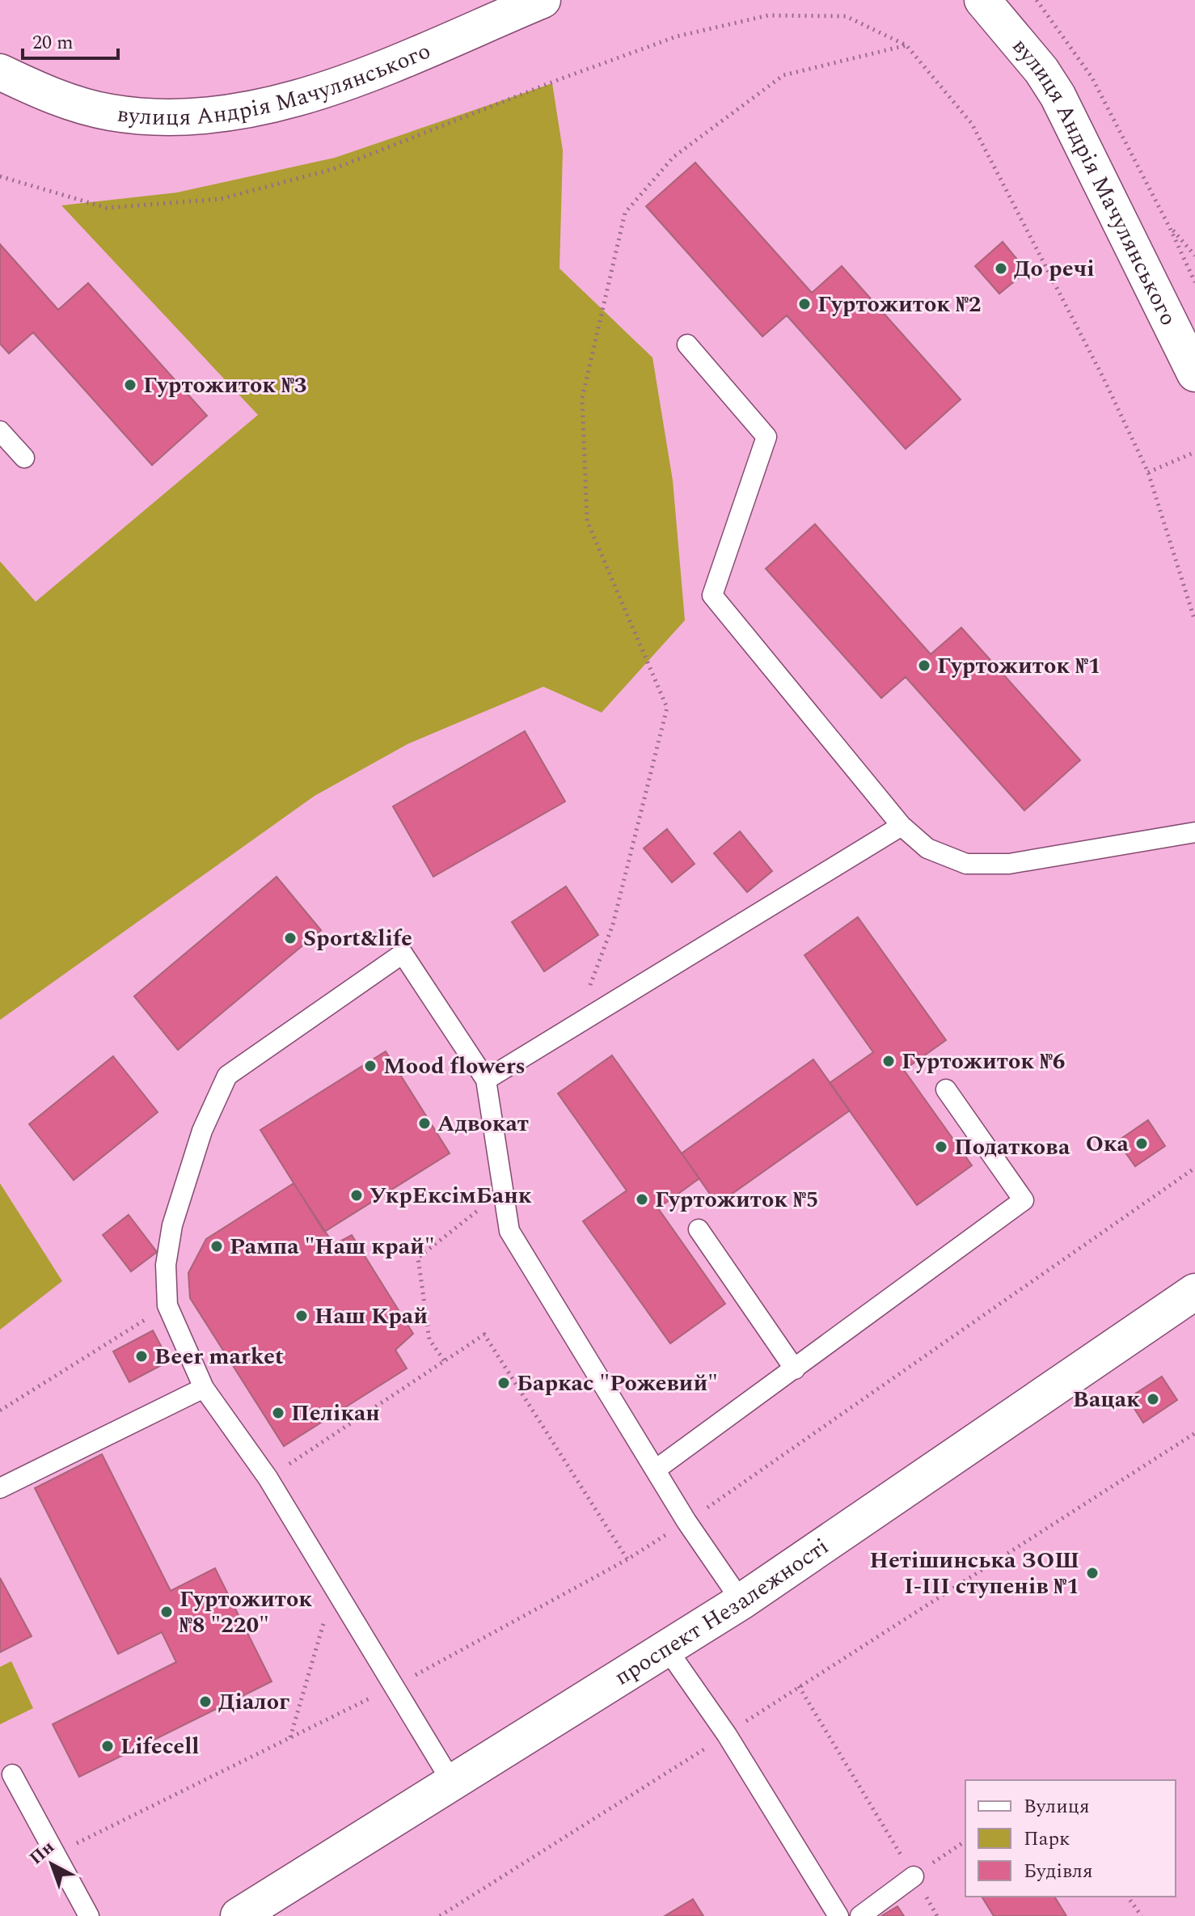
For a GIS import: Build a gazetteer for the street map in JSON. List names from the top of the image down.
{
  "streets": {
    "main road": ["вулиця Андрія Мачулянського", "проспект Незалежності"]
  },
  "places": [
    "До речі",
    "Гуртожиток №2",
    "Гуртожиток №3",
    "Гуртожиток №1",
    "Sport&life",
    "Гуртожиток №6",
    "Mood flowers",
    "Адвокат",
    "Ока",
    "Податкова",
    "УкрЕксімБанк",
    "Гуртожиток №5",
    "Рампа \"Наш край\"",
    "Наш Край",
    "Beer market",
    "Баркас \"Рожевий\"",
    "Вацак",
    "Пелікан",
    "Нетішинська ЗОШ І-ІІІ ступенів №1",
    "Гуртожиток №8 \"220\"",
    "Діалог",
    "Lifecell"
  ],
  "legend": ["Вулиця", "Парк", "Будівля"],
  "scale_bar": "20 m",
  "north": "top left"
}
